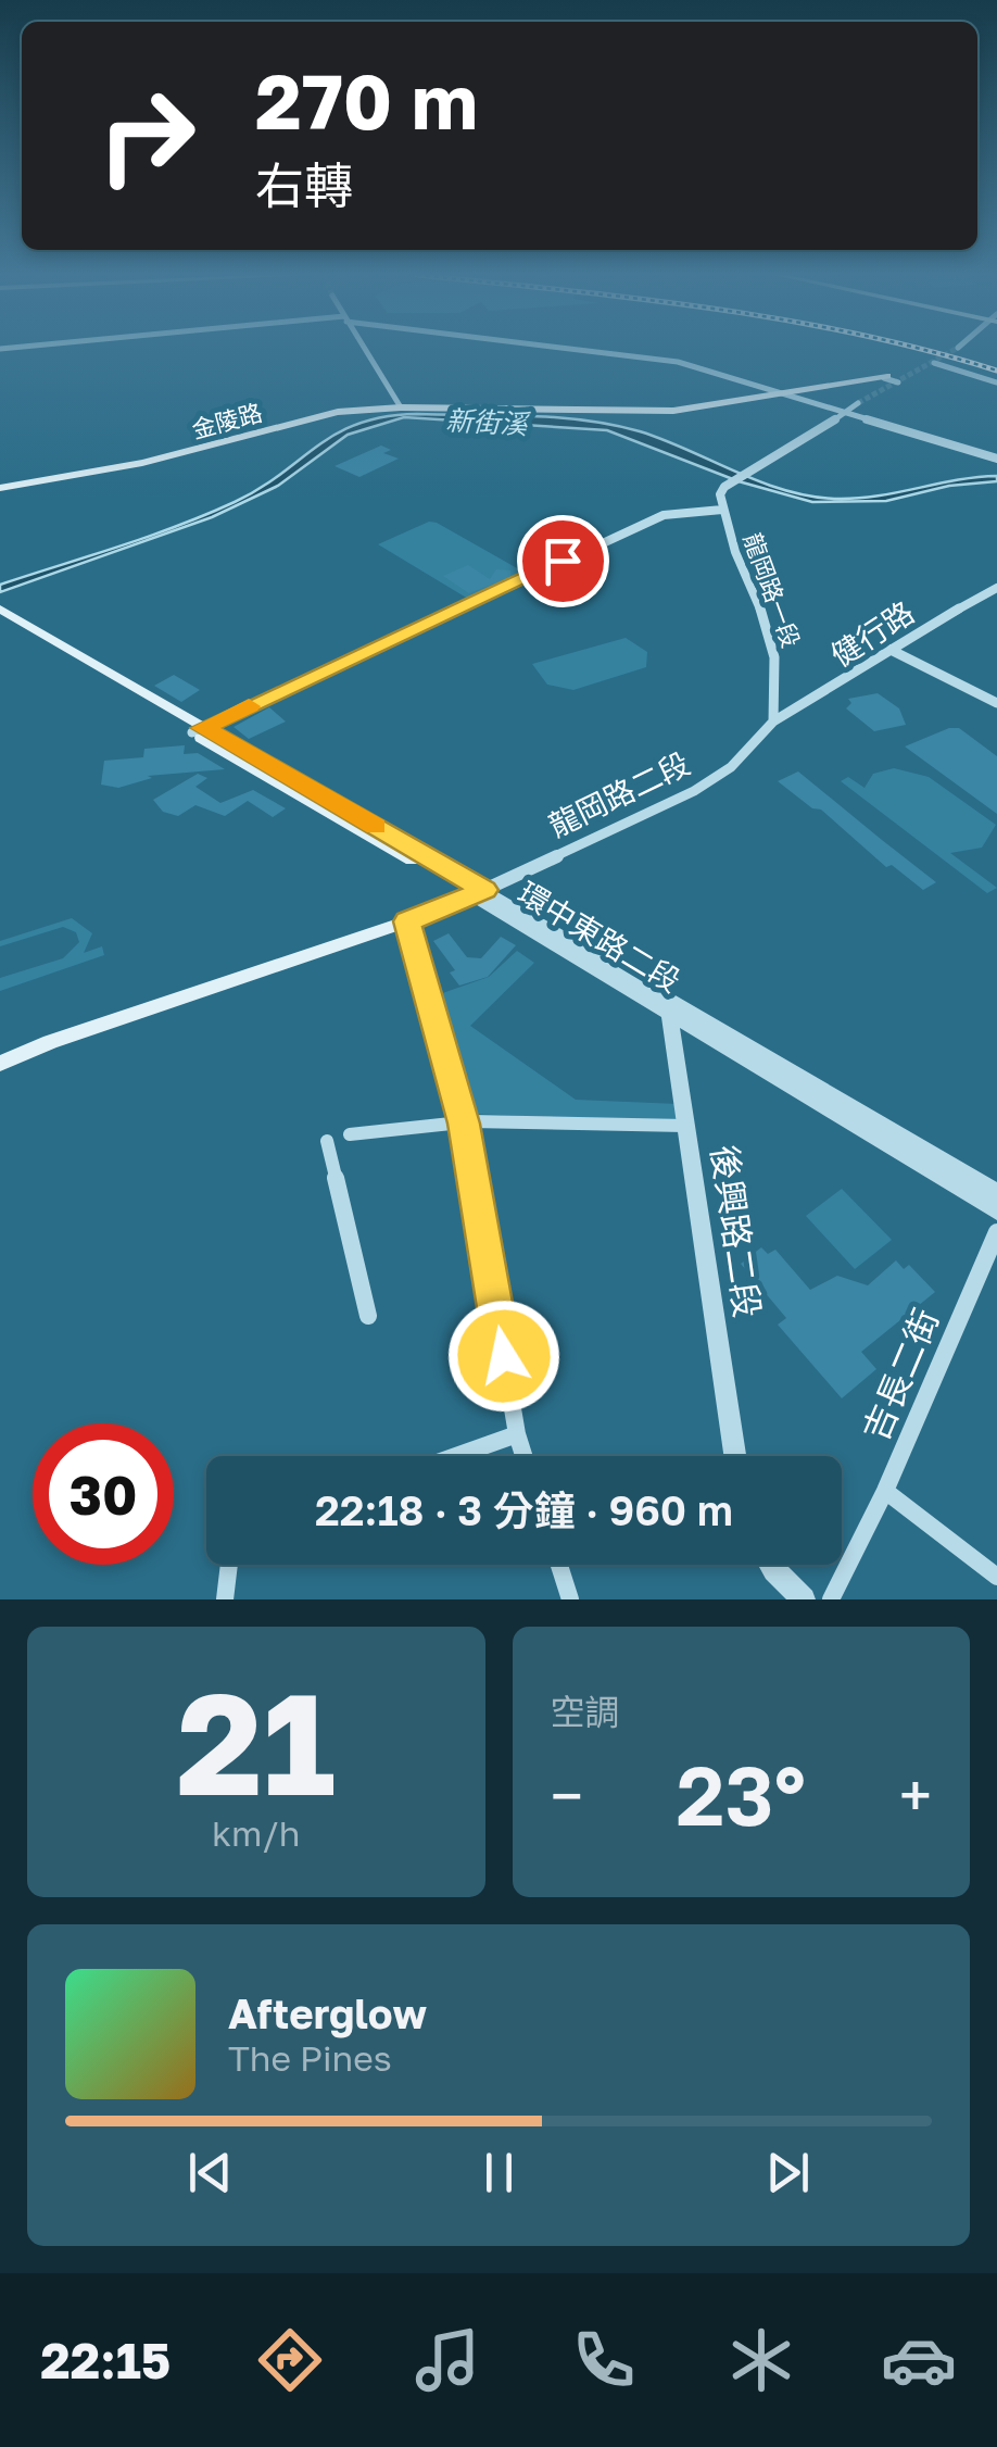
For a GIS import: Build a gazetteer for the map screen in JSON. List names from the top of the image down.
{
  "streets": {
    "main road": ["金陵路", "環中東路二段"],
    "street": [
      "龍岡路一段",
      "健行路",
      "龍岡路二段",
      "後興路二段",
      "吉長二街"
    ]
  },
  "crossings": [
    ["龍岡路一段", "健行路"],
    ["龍岡路一段", "龍岡路二段"],
    ["健行路", "龍岡路二段"],
    ["龍岡路二段", "環中東路二段"],
    ["環中東路二段", "後興路二段"]
  ],
  "water": ["新街溪"],
  "page": {
    "turn": ["270 m", "右轉"],
    "limit": "30",
    "trip": "22:18 · 3 分鐘 · 960 m",
    "tile": [
      ["21", "km/h"],
      "空調"
    ],
    "heat": ["−", "23°", "+"],
    "song": ["Afterglow", "The Pines"],
    "tabs": "22:15"
  }
}
